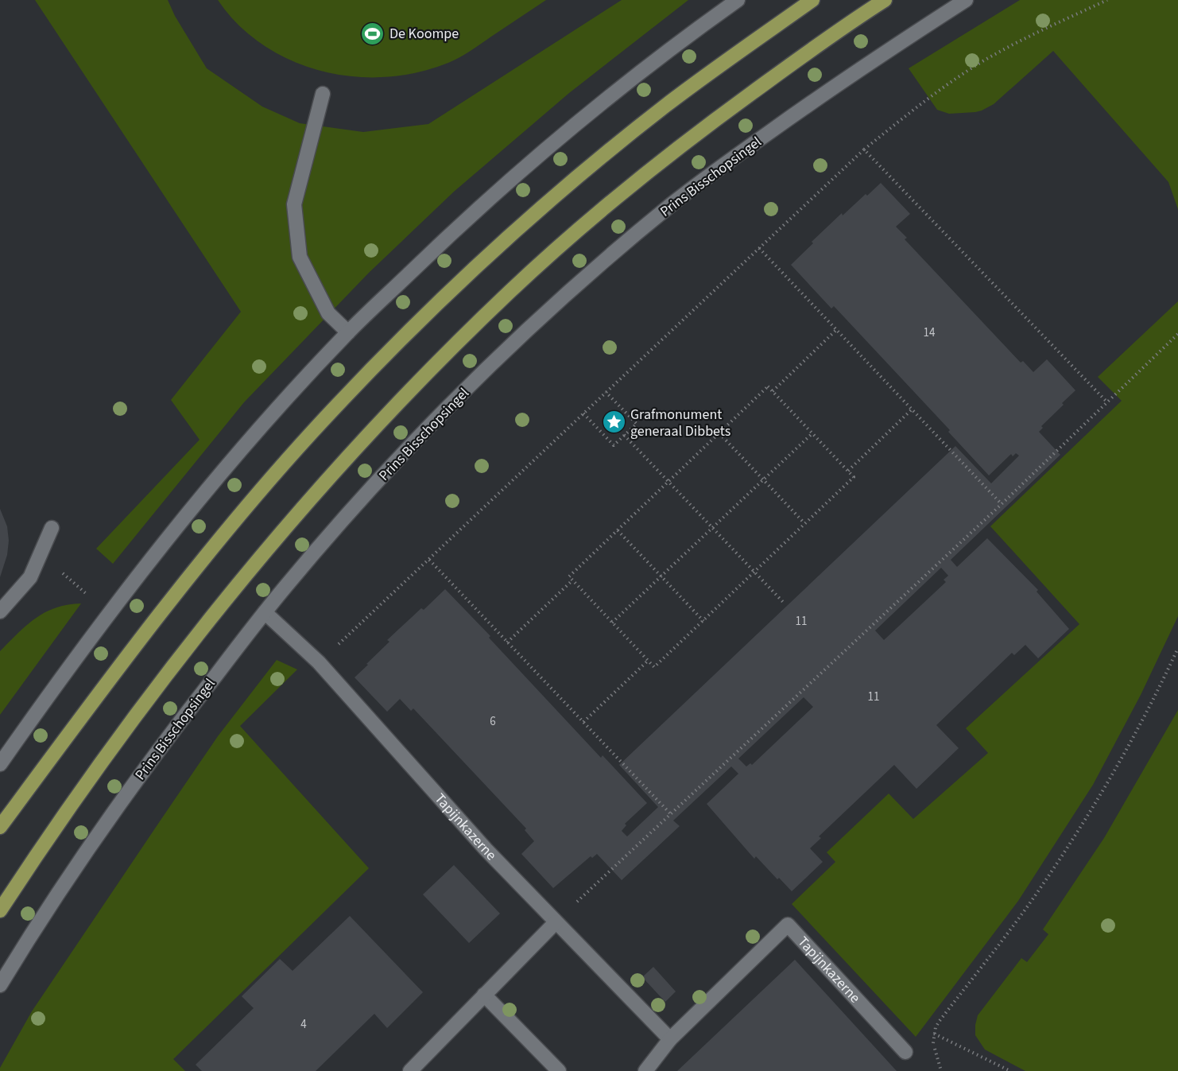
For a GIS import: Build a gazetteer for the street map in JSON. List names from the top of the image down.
{
  "streets": {
    "street": ["Prins Bisschopsingel", "Tapijnkazerne"]
  },
  "crossings": [
    ["Prins Bisschopsingel", "Tapijnkazerne"]
  ],
  "places": {
    "sports": ["De Koompe"],
    "place": ["Grafmonument generaal Dibbets"]
  },
  "house_numbers": [
    "14",
    "11",
    "11",
    "6",
    "4"
  ]
}
